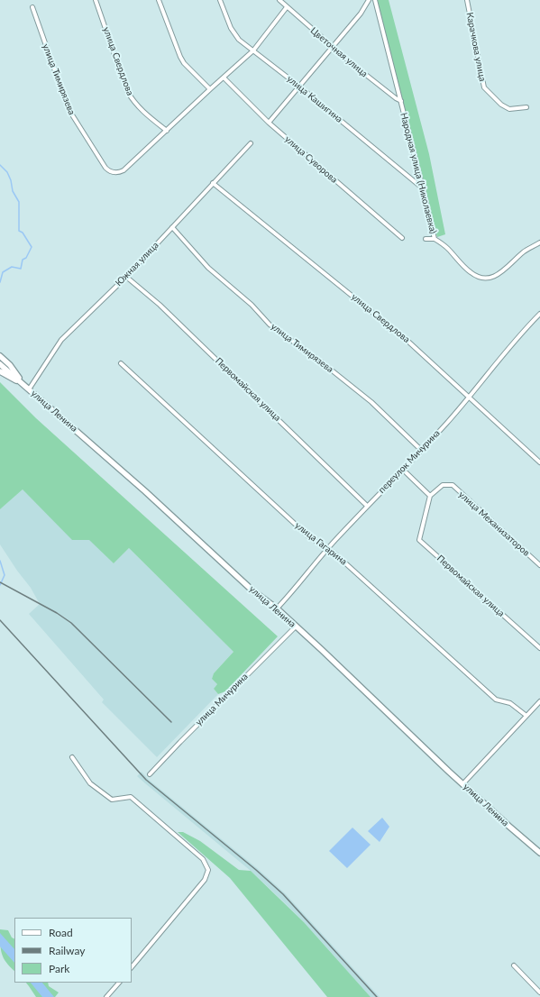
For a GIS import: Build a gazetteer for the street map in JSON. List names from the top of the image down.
{
  "streets": {
    "main road": ["улица Ленина"],
    "street": [
      "Карачкова улица",
      "Цветочная улица",
      "улица Свердлова",
      "улица Тимирязева",
      "улица Кашигина",
      "улица Суворова",
      "Народная улица (Николаевка)",
      "Южная улица",
      "Первомайская улица",
      "переулок Мичурина",
      "улица Механизаторов",
      "улица Гагарина",
      "улица Мичурина"
    ]
  },
  "crossings": [
    ["Цветочная улица", "Народная улица (Николаевка)"],
    ["улица Свердлова", "улица Тимирязева"],
    ["улица Свердлова", "Южная улица"],
    ["улица Свердлова", "переулок Мичурина"],
    ["улица Тимирязева", "Южная улица"],
    ["улица Тимирязева", "переулок Мичурина"],
    ["улица Кашигина", "Народная улица (Николаевка)"],
    ["Южная улица", "Первомайская улица"],
    ["Южная улица", "улица Ленина"],
    ["Первомайская улица", "переулок Мичурина"],
    ["Первомайская улица", "улица Механизаторов"],
    ["улица Ленина", "переулок Мичурина"],
    ["улица Ленина", "улица Мичурина"],
    ["переулок Мичурина", "улица Гагарина"]
  ],
  "legend": ["Road", "Railway", "Park"]
}
